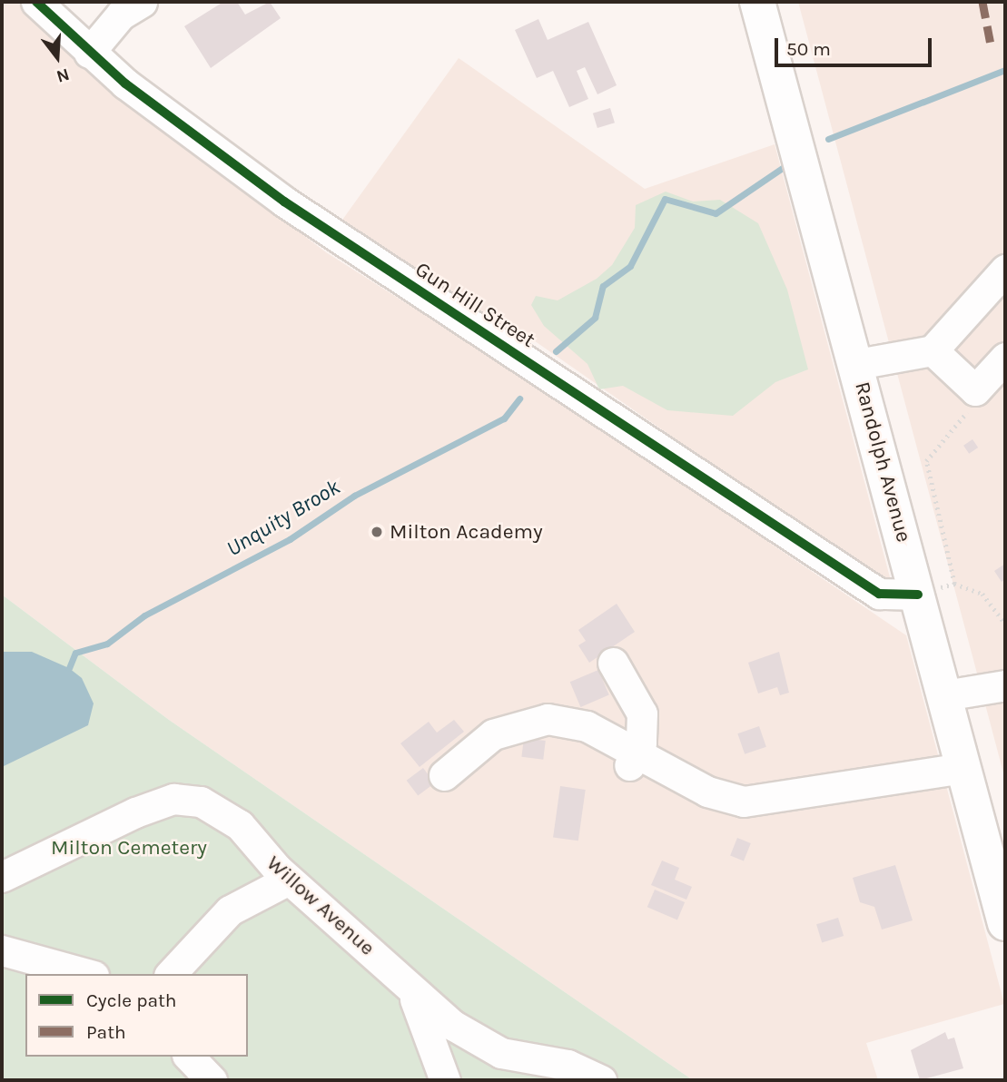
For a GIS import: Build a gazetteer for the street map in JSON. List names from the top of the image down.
{
  "streets": {
    "main road": ["Randolph Avenue"],
    "street": ["Gun Hill Street", "Willow Avenue"]
  },
  "crossings": [
    ["Gun Hill Street", "Randolph Avenue"]
  ],
  "water": ["Unquity Brook"],
  "parks": ["Milton Cemetery"],
  "places": ["Milton Academy"],
  "legend": ["Cycle path", "Path"],
  "scale_bar": "50 m",
  "north": "bottom"
}
